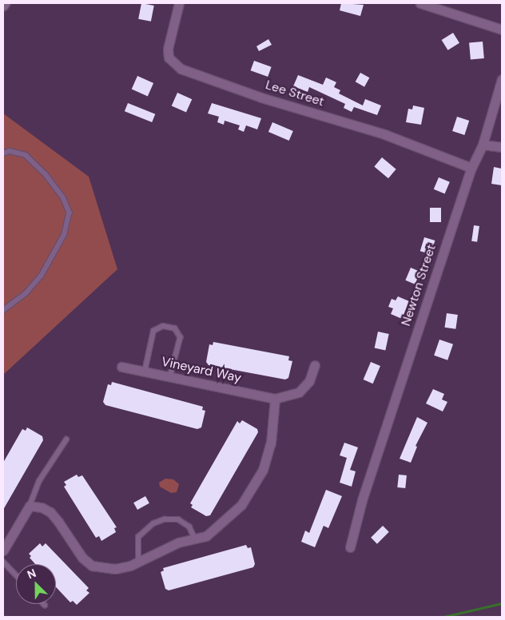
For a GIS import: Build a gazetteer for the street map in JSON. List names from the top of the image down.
{
  "streets": {
    "street": ["Lee Street", "Newton Street", "Vineyard Way"]
  },
  "crossings": [
    ["Lee Street", "Newton Street"]
  ],
  "north": "top left"
}
